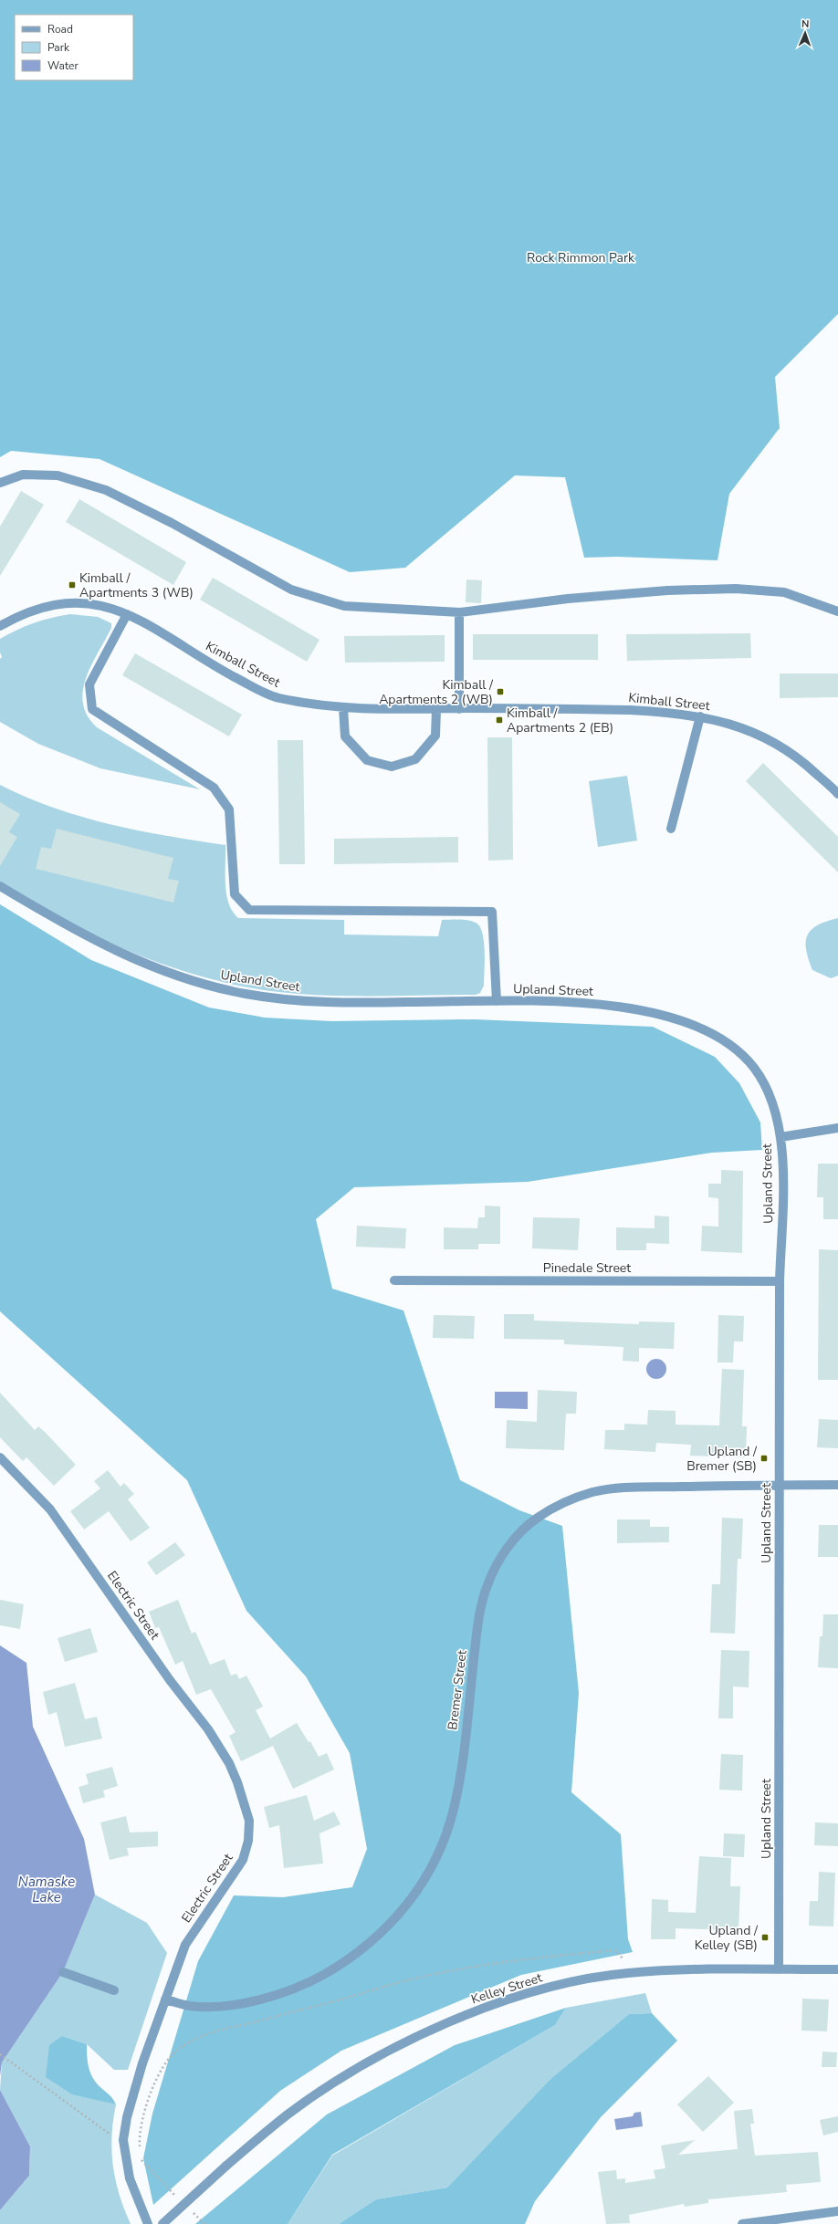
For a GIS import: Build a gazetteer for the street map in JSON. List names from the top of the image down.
{
  "streets": {
    "street": [
      "Kimball Street",
      "Upland Street",
      "Pinedale Street",
      "Electric Street",
      "Bremer Street",
      "Kelley Street"
    ]
  },
  "crossings": [
    ["Upland Street", "Pinedale Street"],
    ["Upland Street", "Bremer Street"],
    ["Upland Street", "Kelley Street"],
    ["Electric Street", "Bremer Street"]
  ],
  "water": ["Namaske Lake"],
  "parks": ["Rock Rimmon Park"],
  "places": {
    "transit": [
      "Kimball / Apartments 3 (WB)",
      "Kimball / Apartments 2 (WB)",
      "Kimball / Apartments 2 (EB)",
      "Upland / Bremer (SB)",
      "Upland / Kelley (SB)"
    ]
  },
  "legend": ["Road", "Park", "Water"],
  "north": "top"
}
